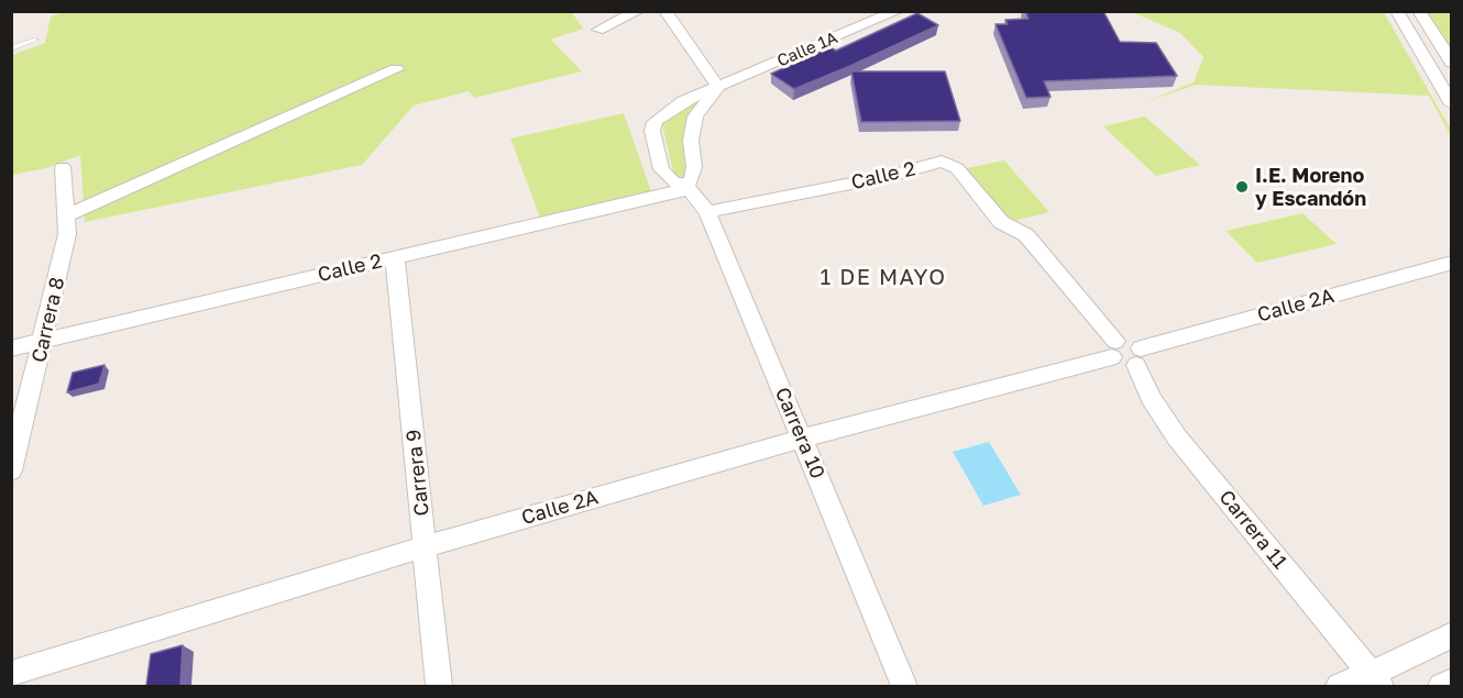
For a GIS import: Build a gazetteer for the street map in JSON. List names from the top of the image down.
{
  "streets": {
    "street": [
      "Calle 1A",
      "Calle 2",
      "Calle 2A",
      "Carrera 8",
      "Carrera 10",
      "Carrera 9",
      "Carrera 11"
    ]
  },
  "crossings": [
    ["Calle 1A", "Carrera 10"],
    ["Calle 2", "Calle 2A"],
    ["Calle 2", "Carrera 8"],
    ["Calle 2", "Carrera 10"],
    ["Calle 2", "Carrera 9"],
    ["Calle 2A", "Carrera 10"],
    ["Calle 2A", "Carrera 9"],
    ["Calle 2A", "Carrera 11"]
  ],
  "districts": ["1 DE MAYO"],
  "places": ["I.E. Moreno y Escandón"]
}
